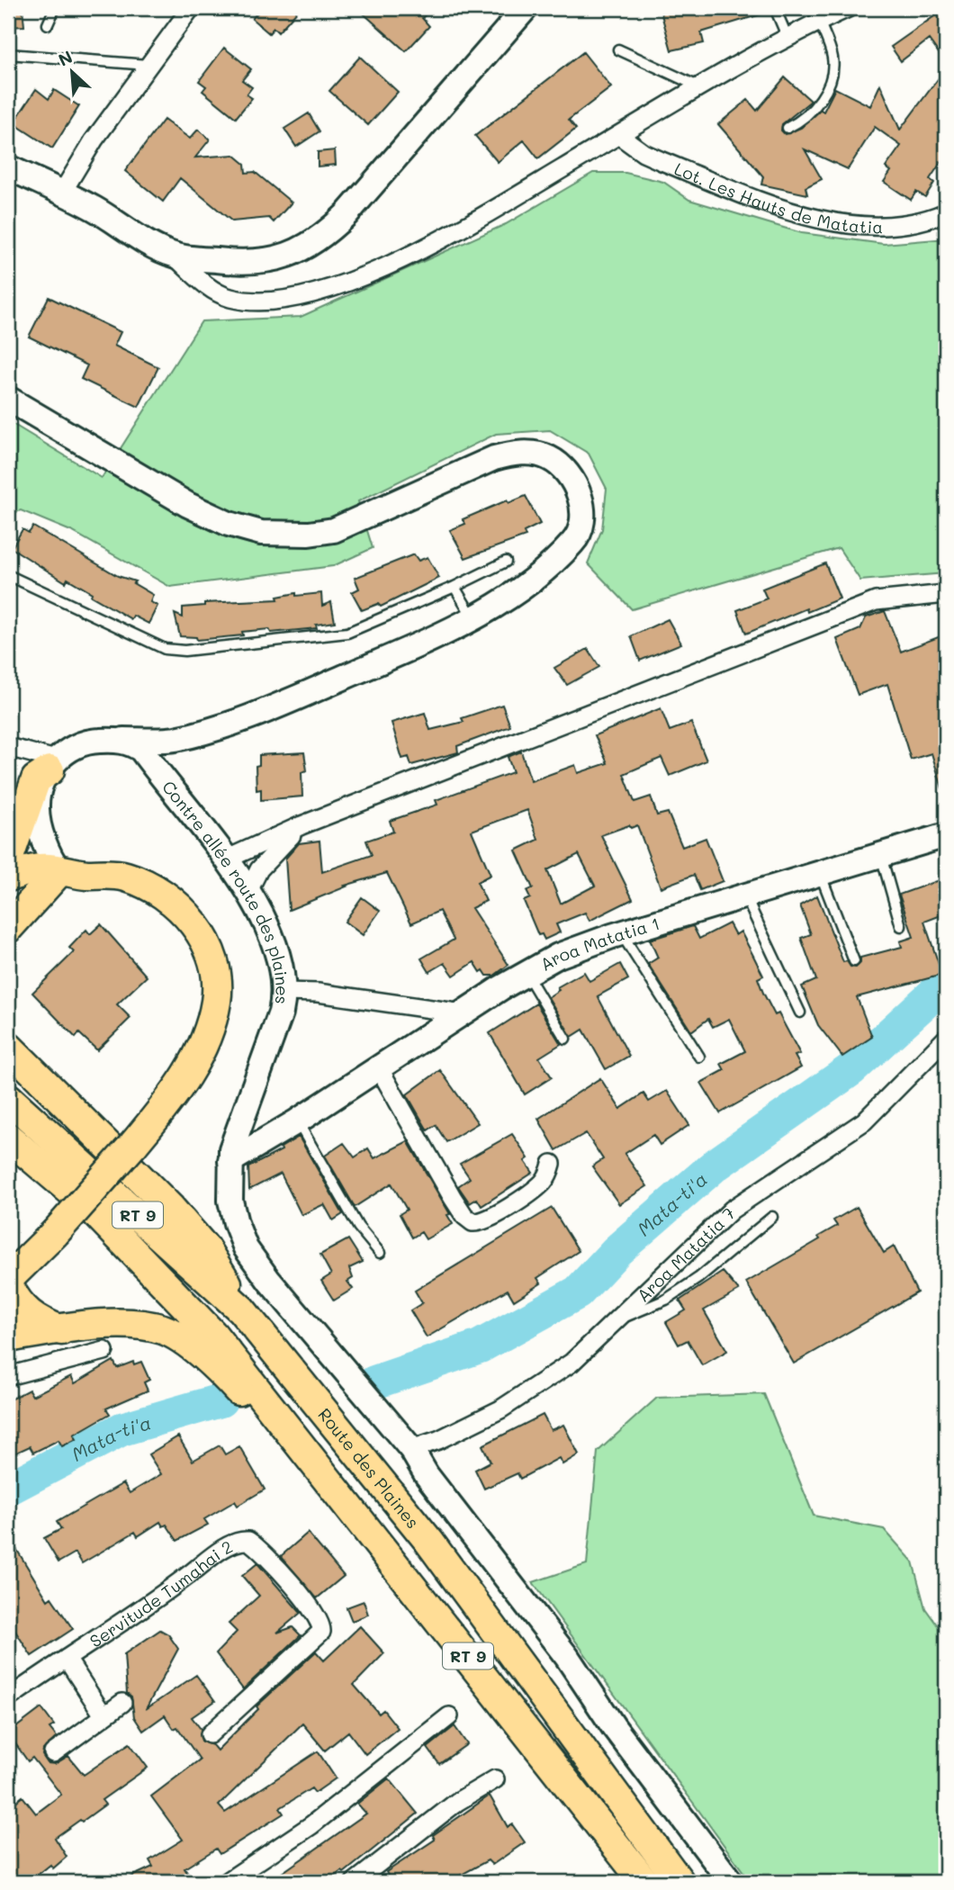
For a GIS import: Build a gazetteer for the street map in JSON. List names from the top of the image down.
{
  "streets": {
    "highway": ["RT 9", "Route des Plaines"],
    "main road": ["Contre allée route des plaines", "Aroa Matatia 1"],
    "street": ["Lot. Les Hauts de Matatia", "Aroa Matatia 7", "Servitude Tumahai 2"]
  },
  "crossings": [
    ["Contre allée route des plaines", "Aroa Matatia 1"],
    ["Contre allée route des plaines", "Aroa Matatia 7"]
  ],
  "water": ["Mata-ti'a"],
  "north": "top left"
}
